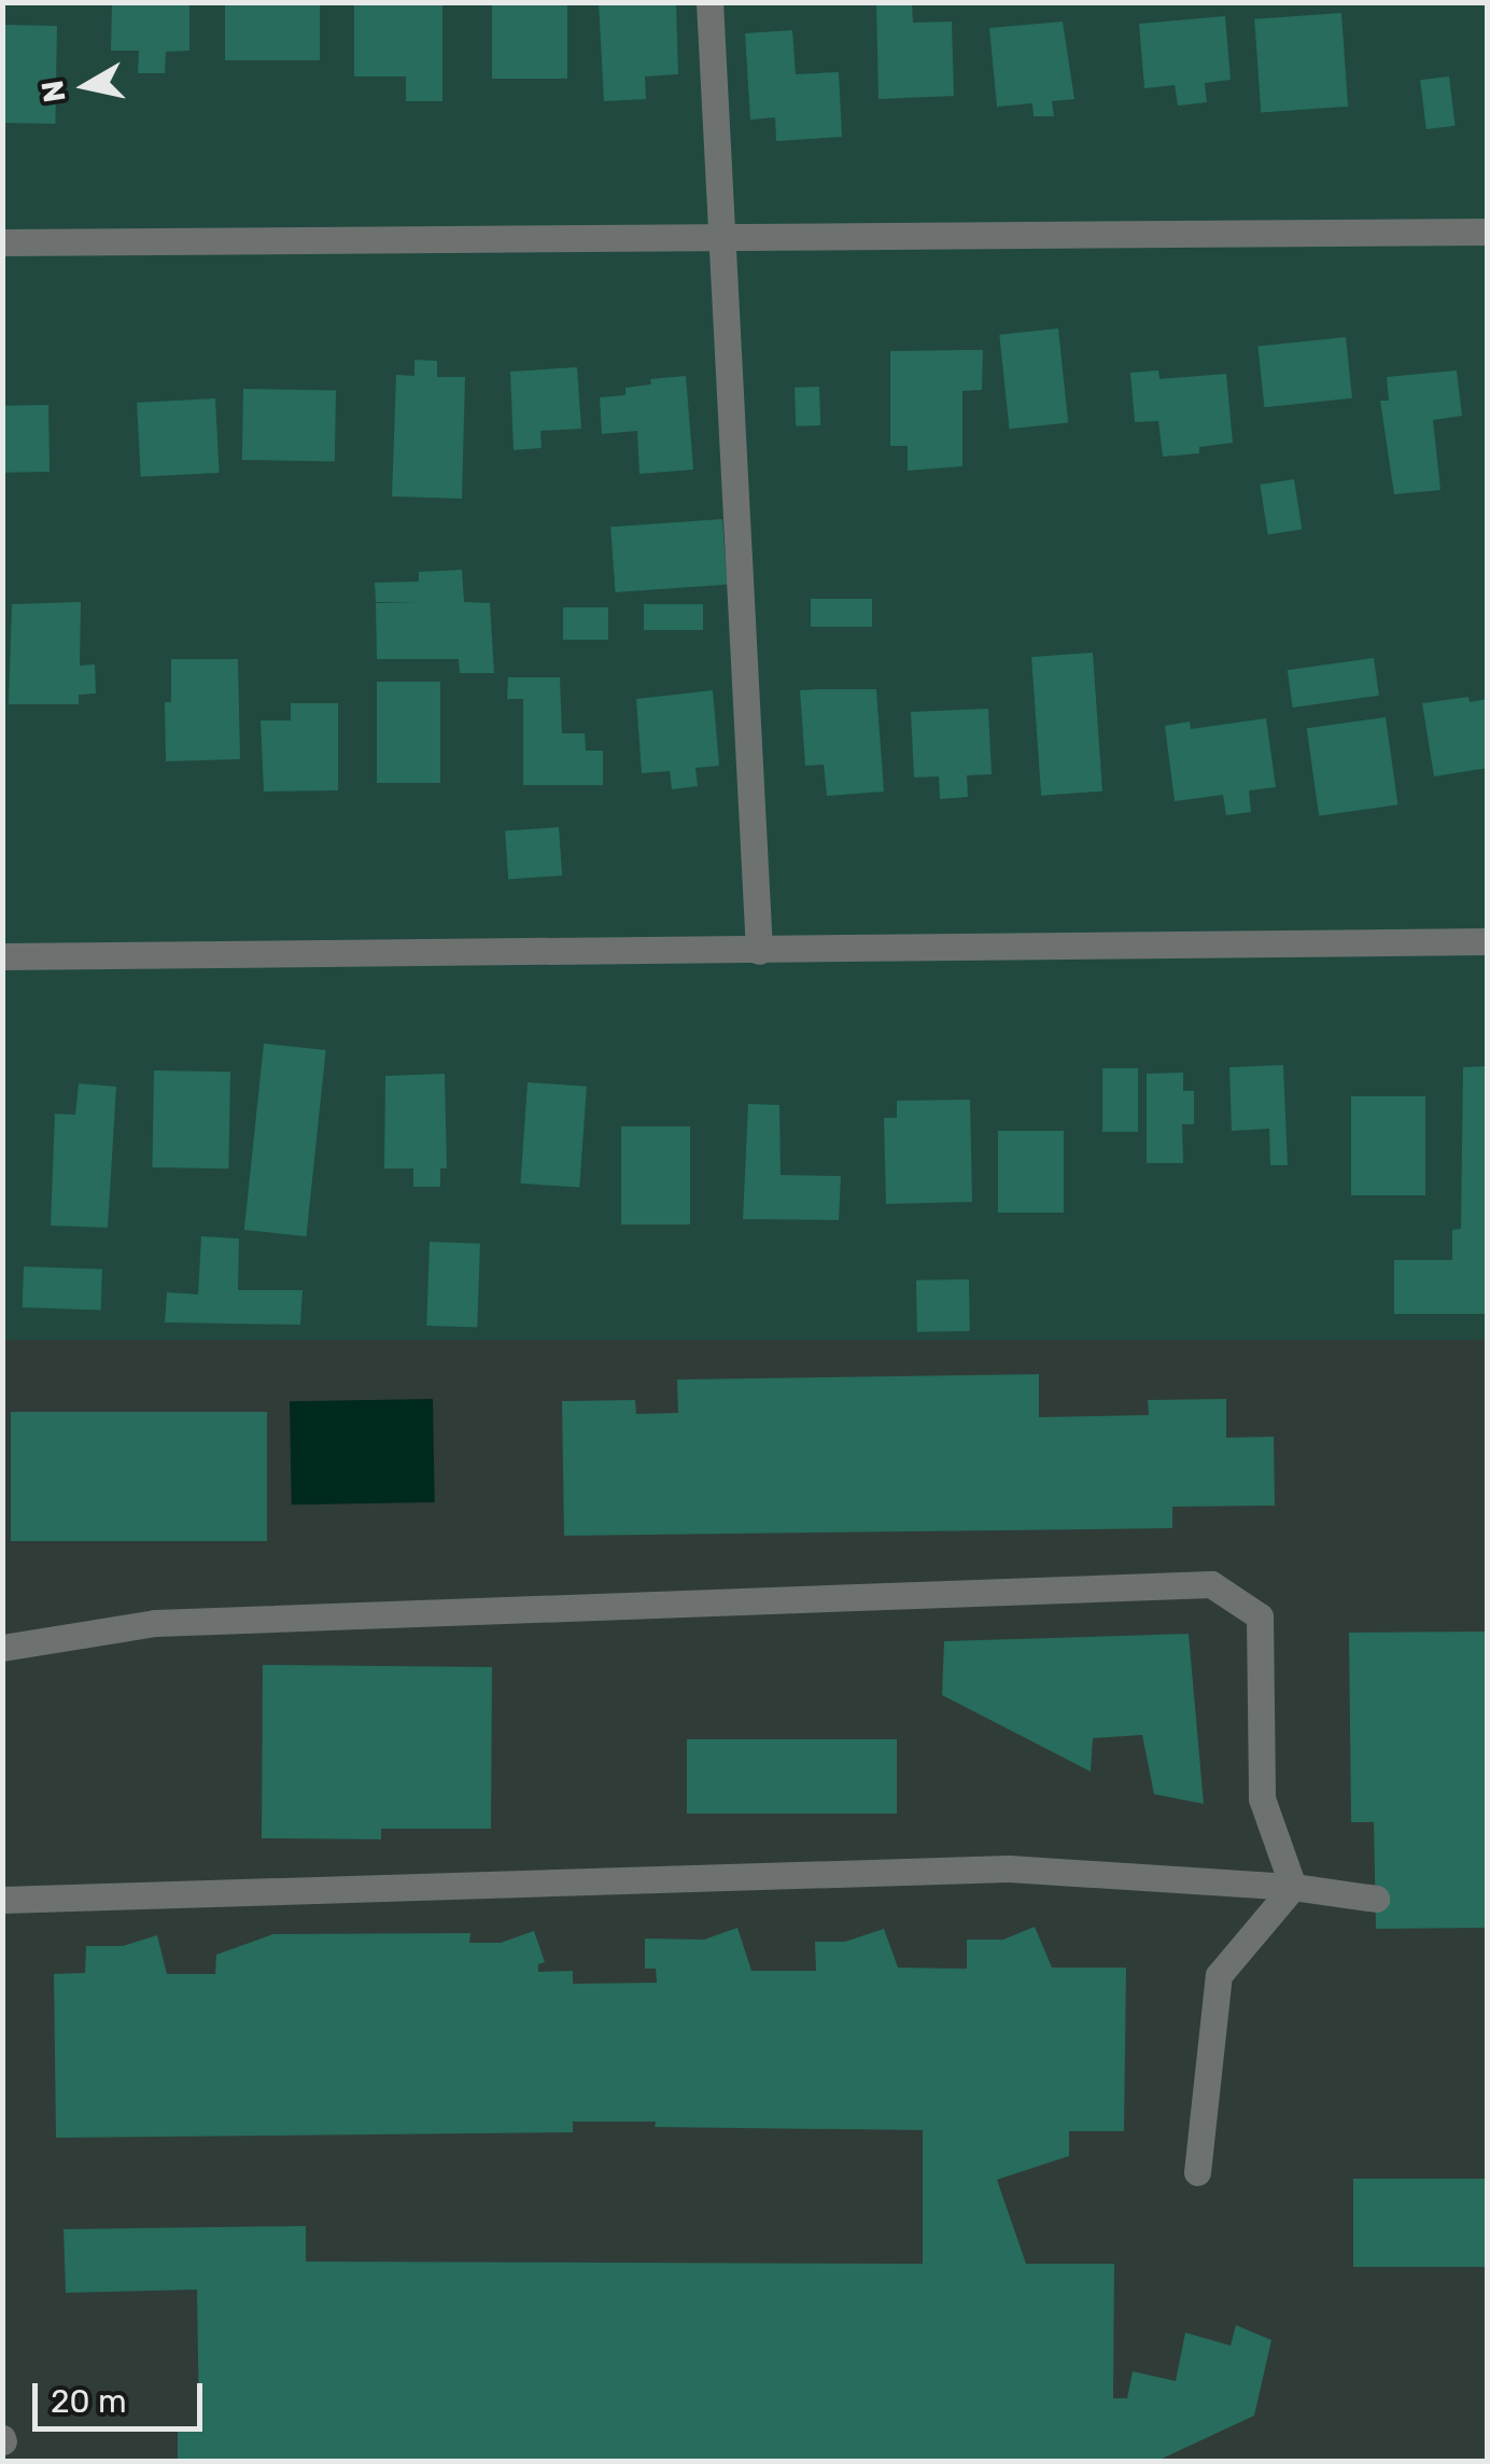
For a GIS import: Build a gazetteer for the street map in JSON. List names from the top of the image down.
{
  "scale_bar": "20 m",
  "north": "left"
}
